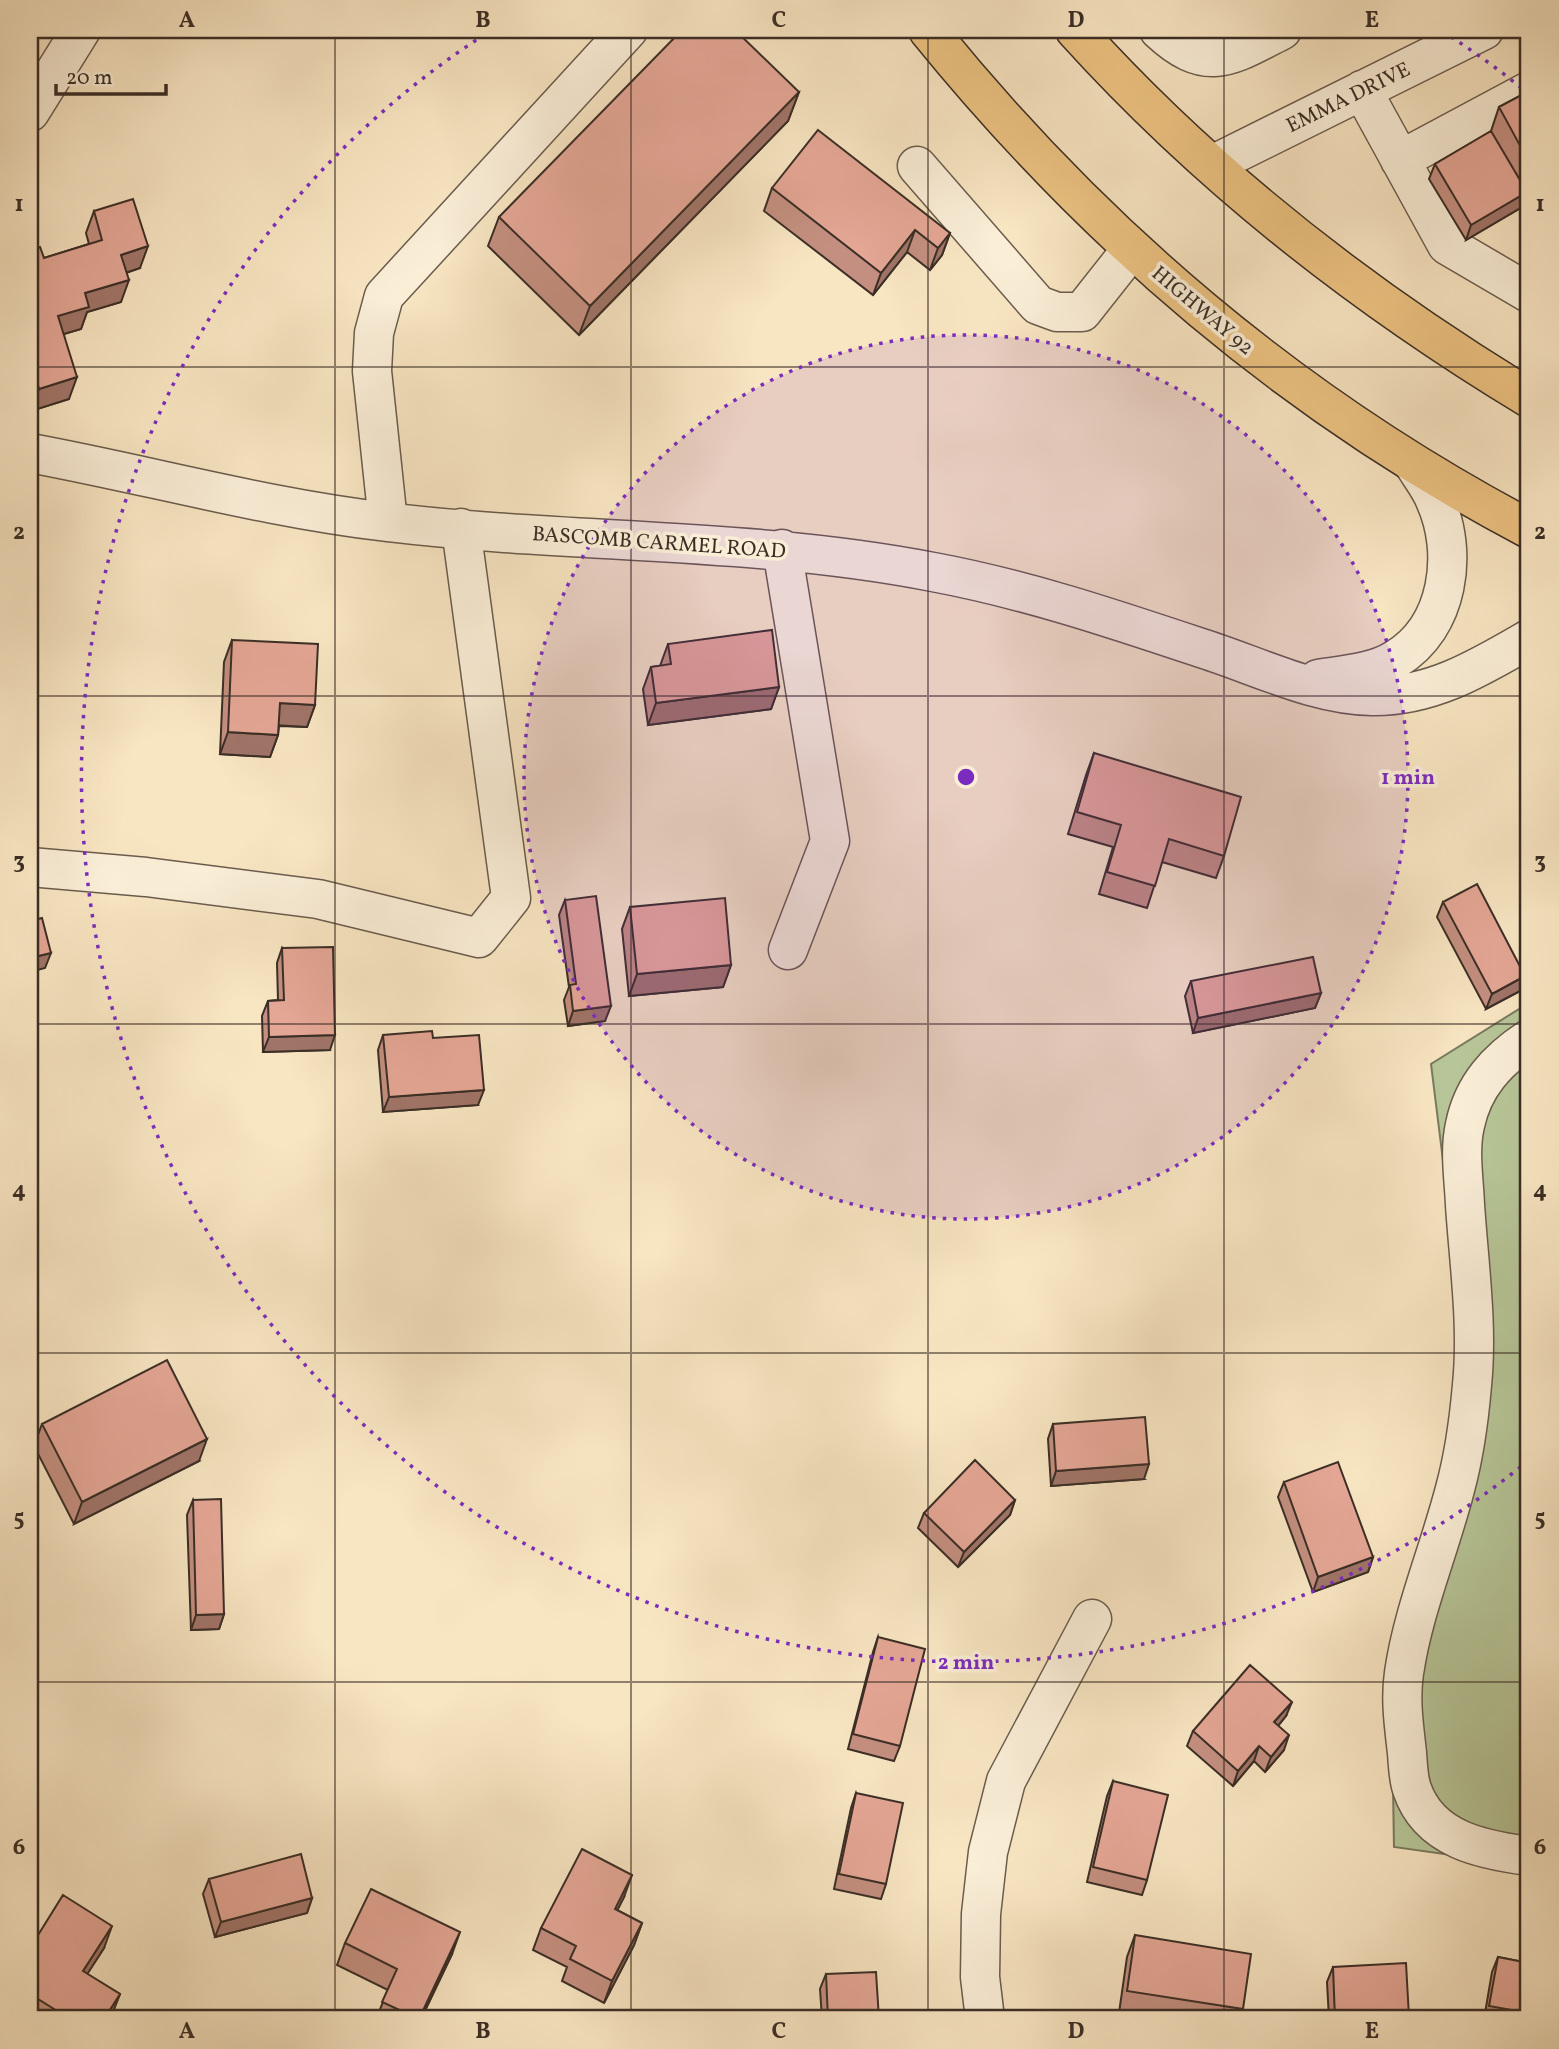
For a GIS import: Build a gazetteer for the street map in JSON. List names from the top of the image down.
{
  "streets": {
    "main road": ["HIGHWAY 92"],
    "street": ["EMMA DRIVE", "BASCOMB CARMEL ROAD"]
  },
  "crossings": [
    ["HIGHWAY 92", "BASCOMB CARMEL ROAD"]
  ],
  "scale_bar": "20 m",
  "grid": {
    "columns": [
      "A",
      "B",
      "C",
      "D",
      "E"
    ],
    "rows": [
      "1",
      "2",
      "3",
      "4",
      "5",
      "6"
    ]
  },
  "rings": ["1 min", "2 min"]
}
